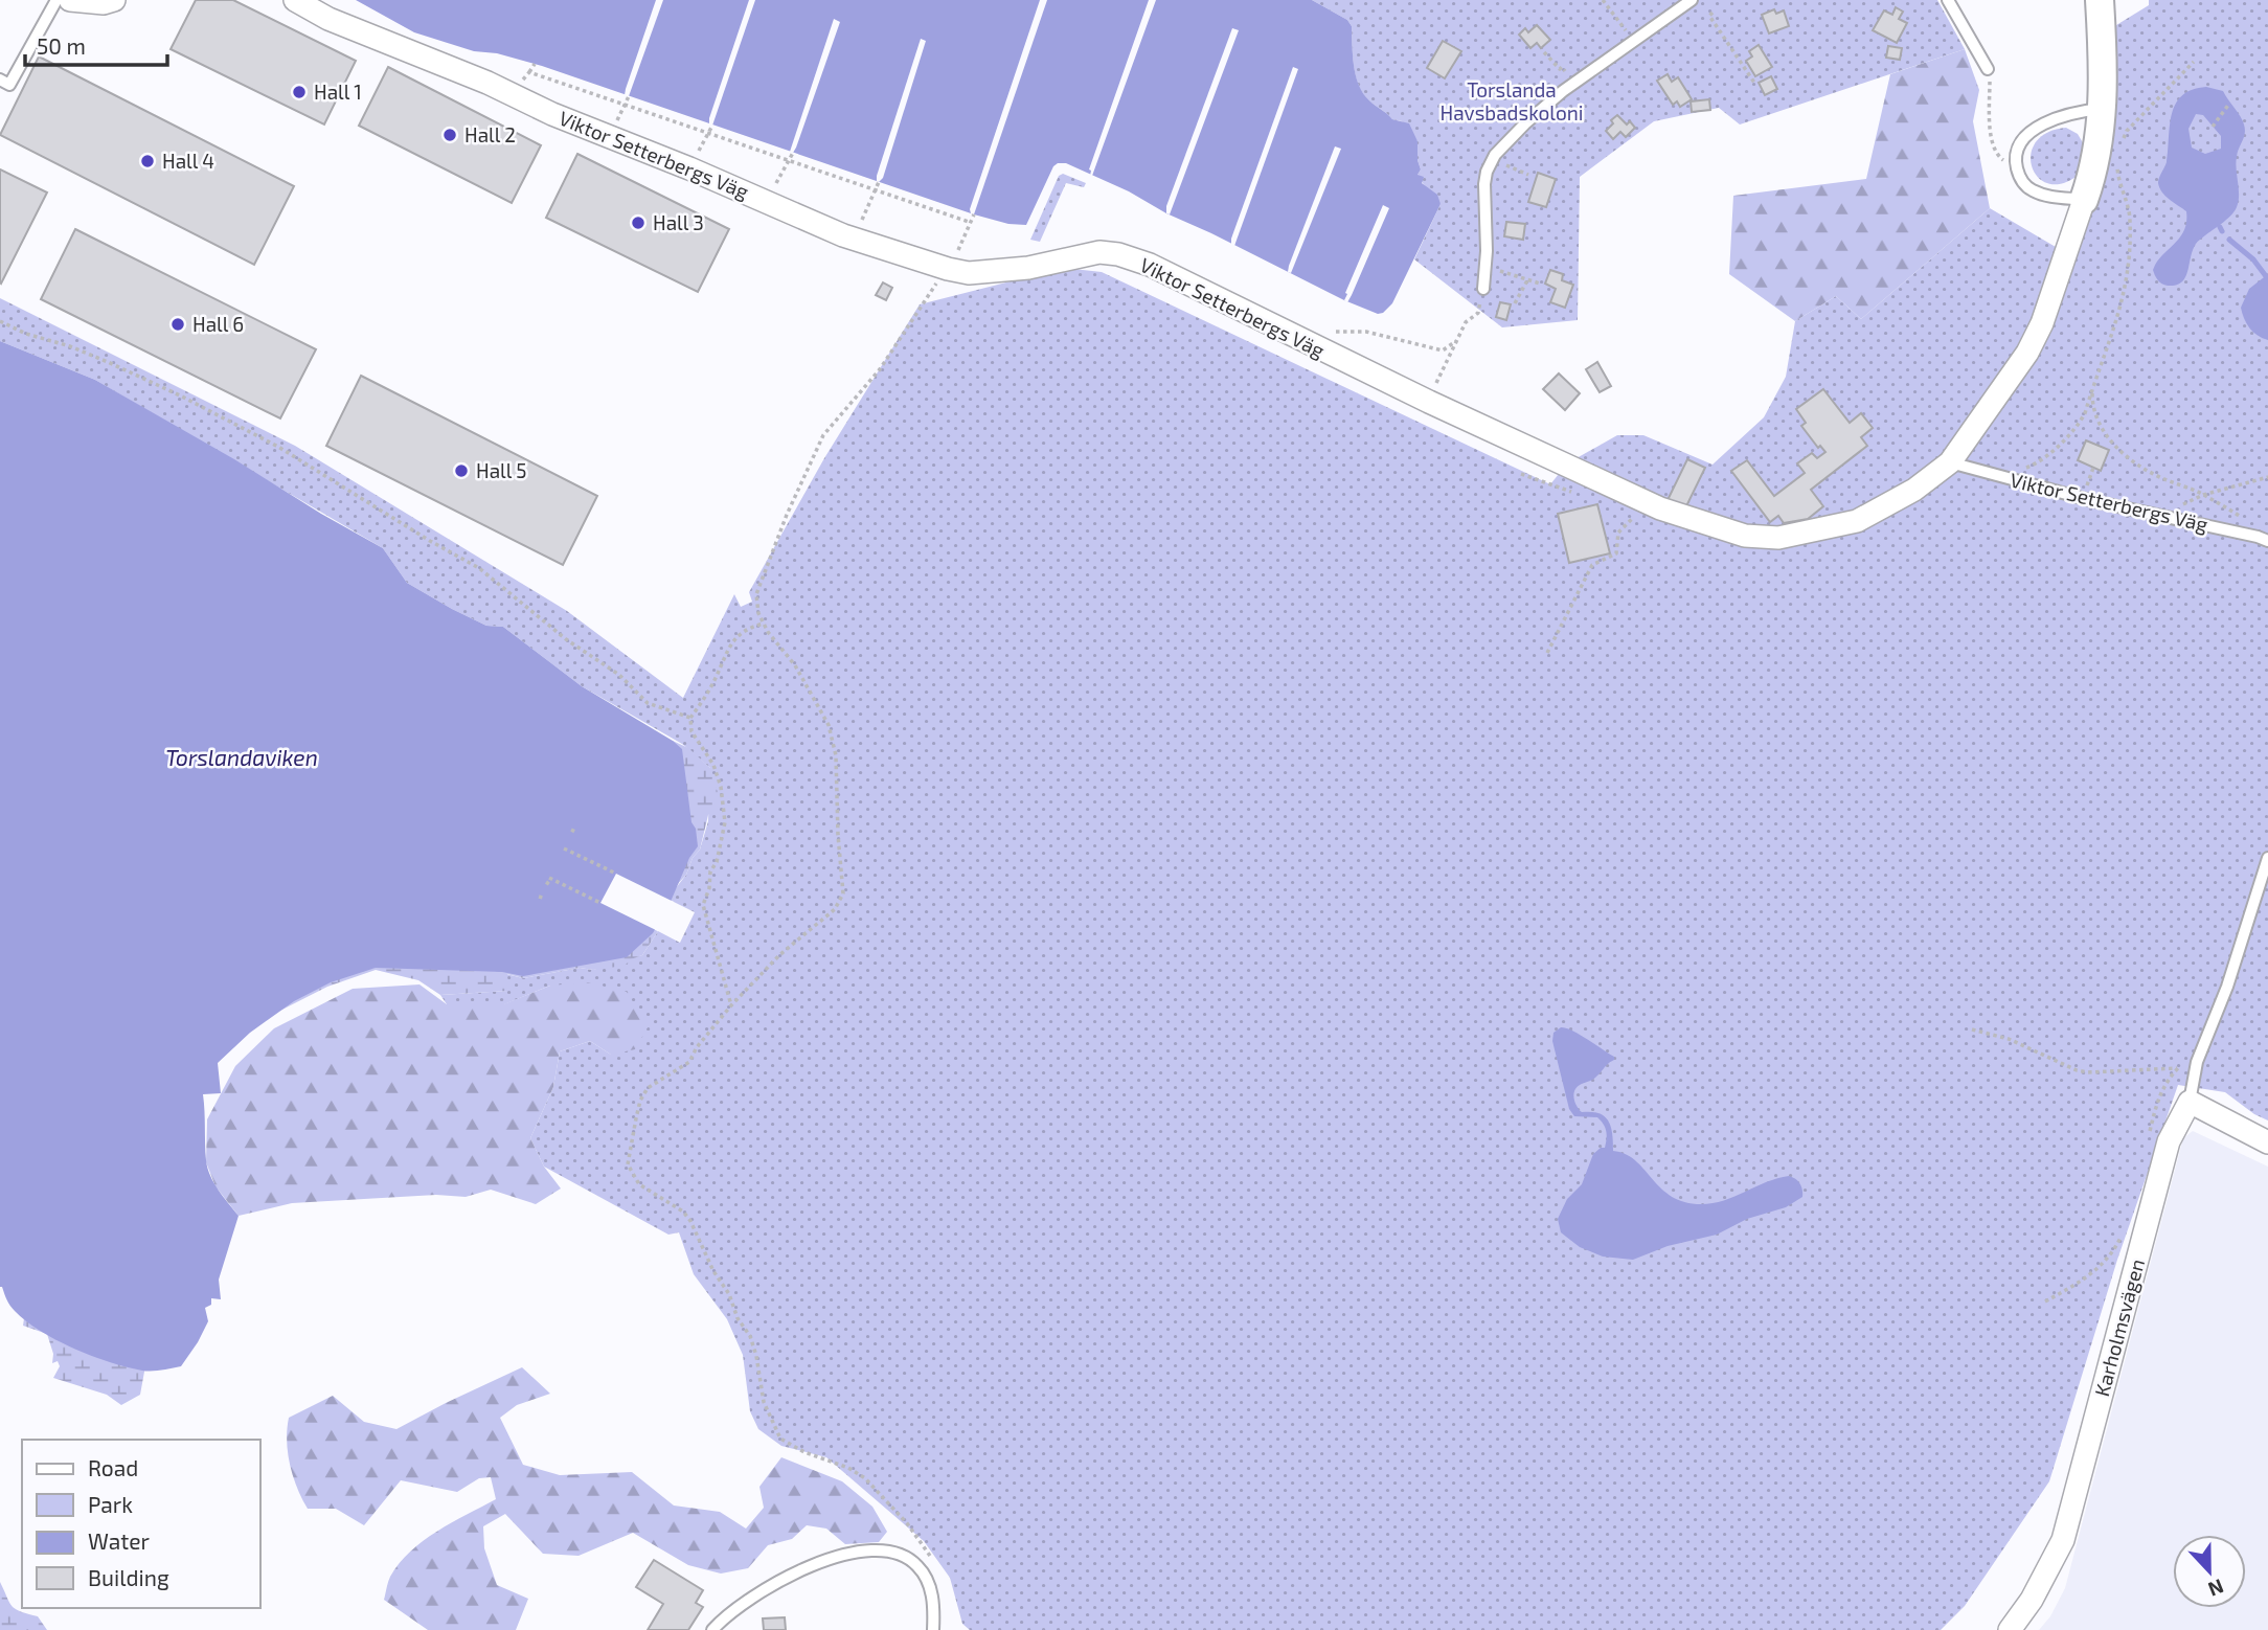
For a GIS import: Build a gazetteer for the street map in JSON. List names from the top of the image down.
{
  "streets": {
    "street": ["Viktor Setterbergs Väg", "Karholmsvägen"]
  },
  "water": ["Torslandaviken"],
  "parks": ["Torslanda Havsbadskoloni"],
  "places": [
    "Hall 1",
    "Hall 2",
    "Hall 4",
    "Hall 3",
    "Hall 6",
    "Hall 5"
  ],
  "legend": [
    "Road",
    "Park",
    "Water",
    "Building"
  ],
  "scale_bar": "50 m",
  "north": "bottom"
}
